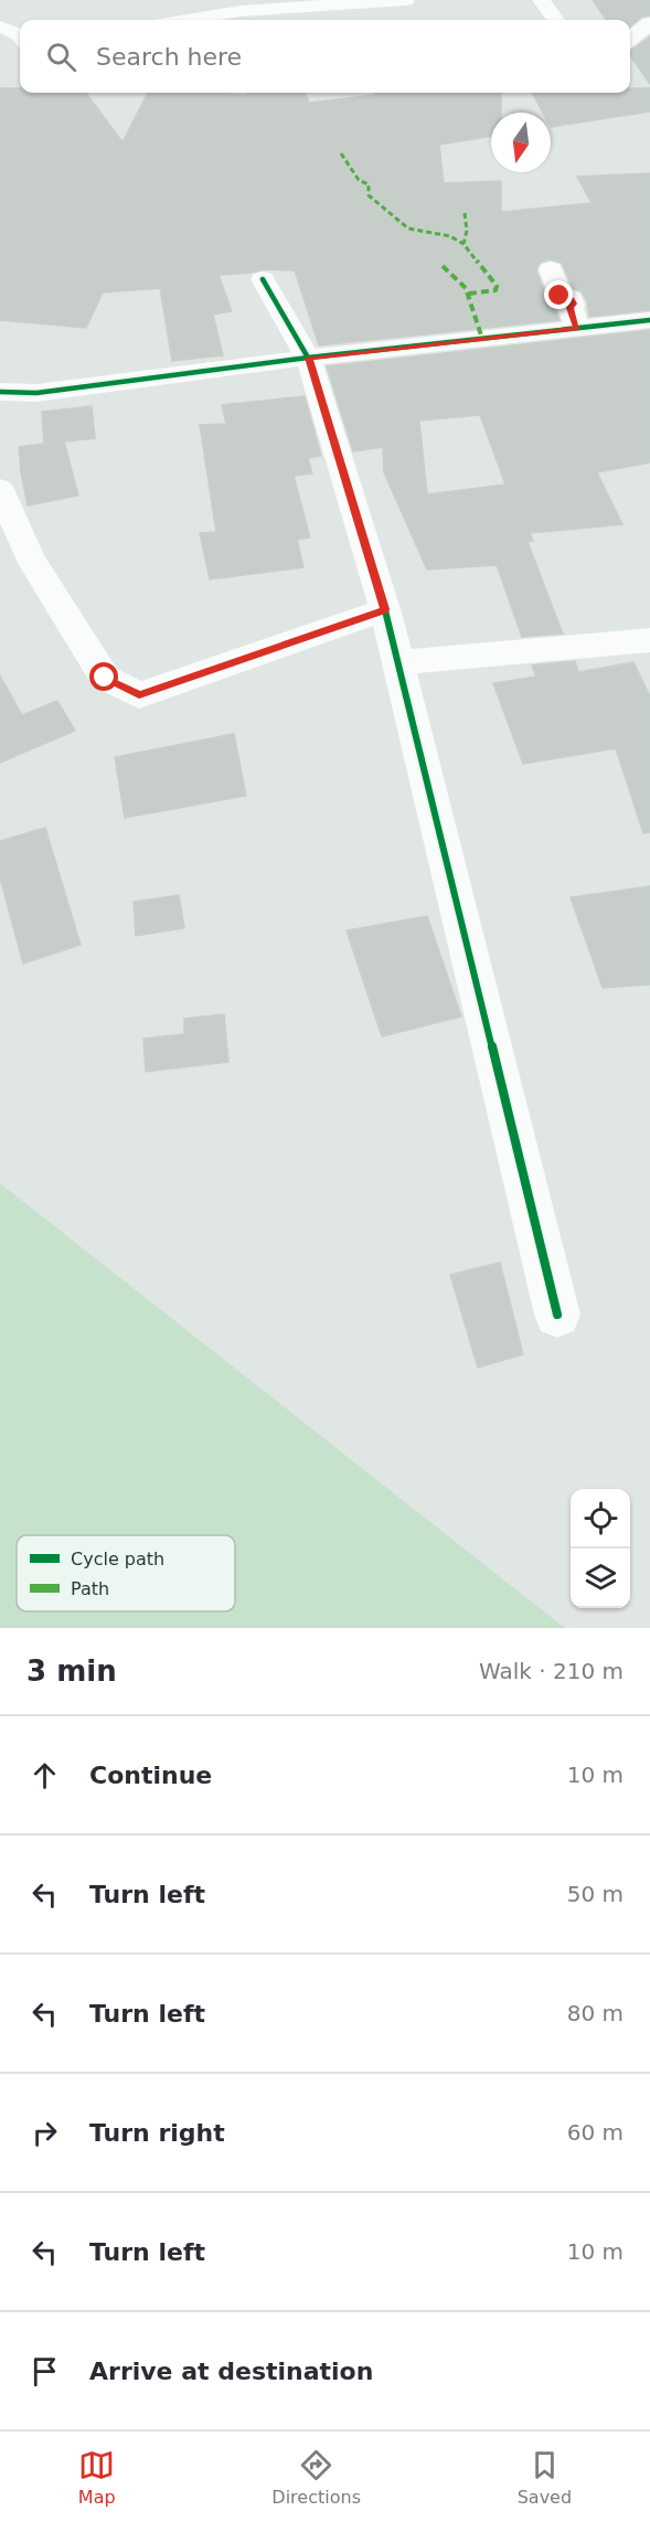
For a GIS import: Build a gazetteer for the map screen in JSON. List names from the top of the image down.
{
  "legend": ["Cycle path", "Path"],
  "north": "bottom",
  "page": {
    "search": "Search here",
    "heading": ["3 min", "Walk · 210 m"],
    "list": [
      ["Continue", "10 m"],
      ["Turn left", "50 m"],
      ["Turn left", "80 m"],
      ["Turn right", "60 m"],
      ["Turn left", "10 m"],
      "Arrive at destination"
    ],
    "nav": ["Map", "Directions", "Saved"]
  }
}
